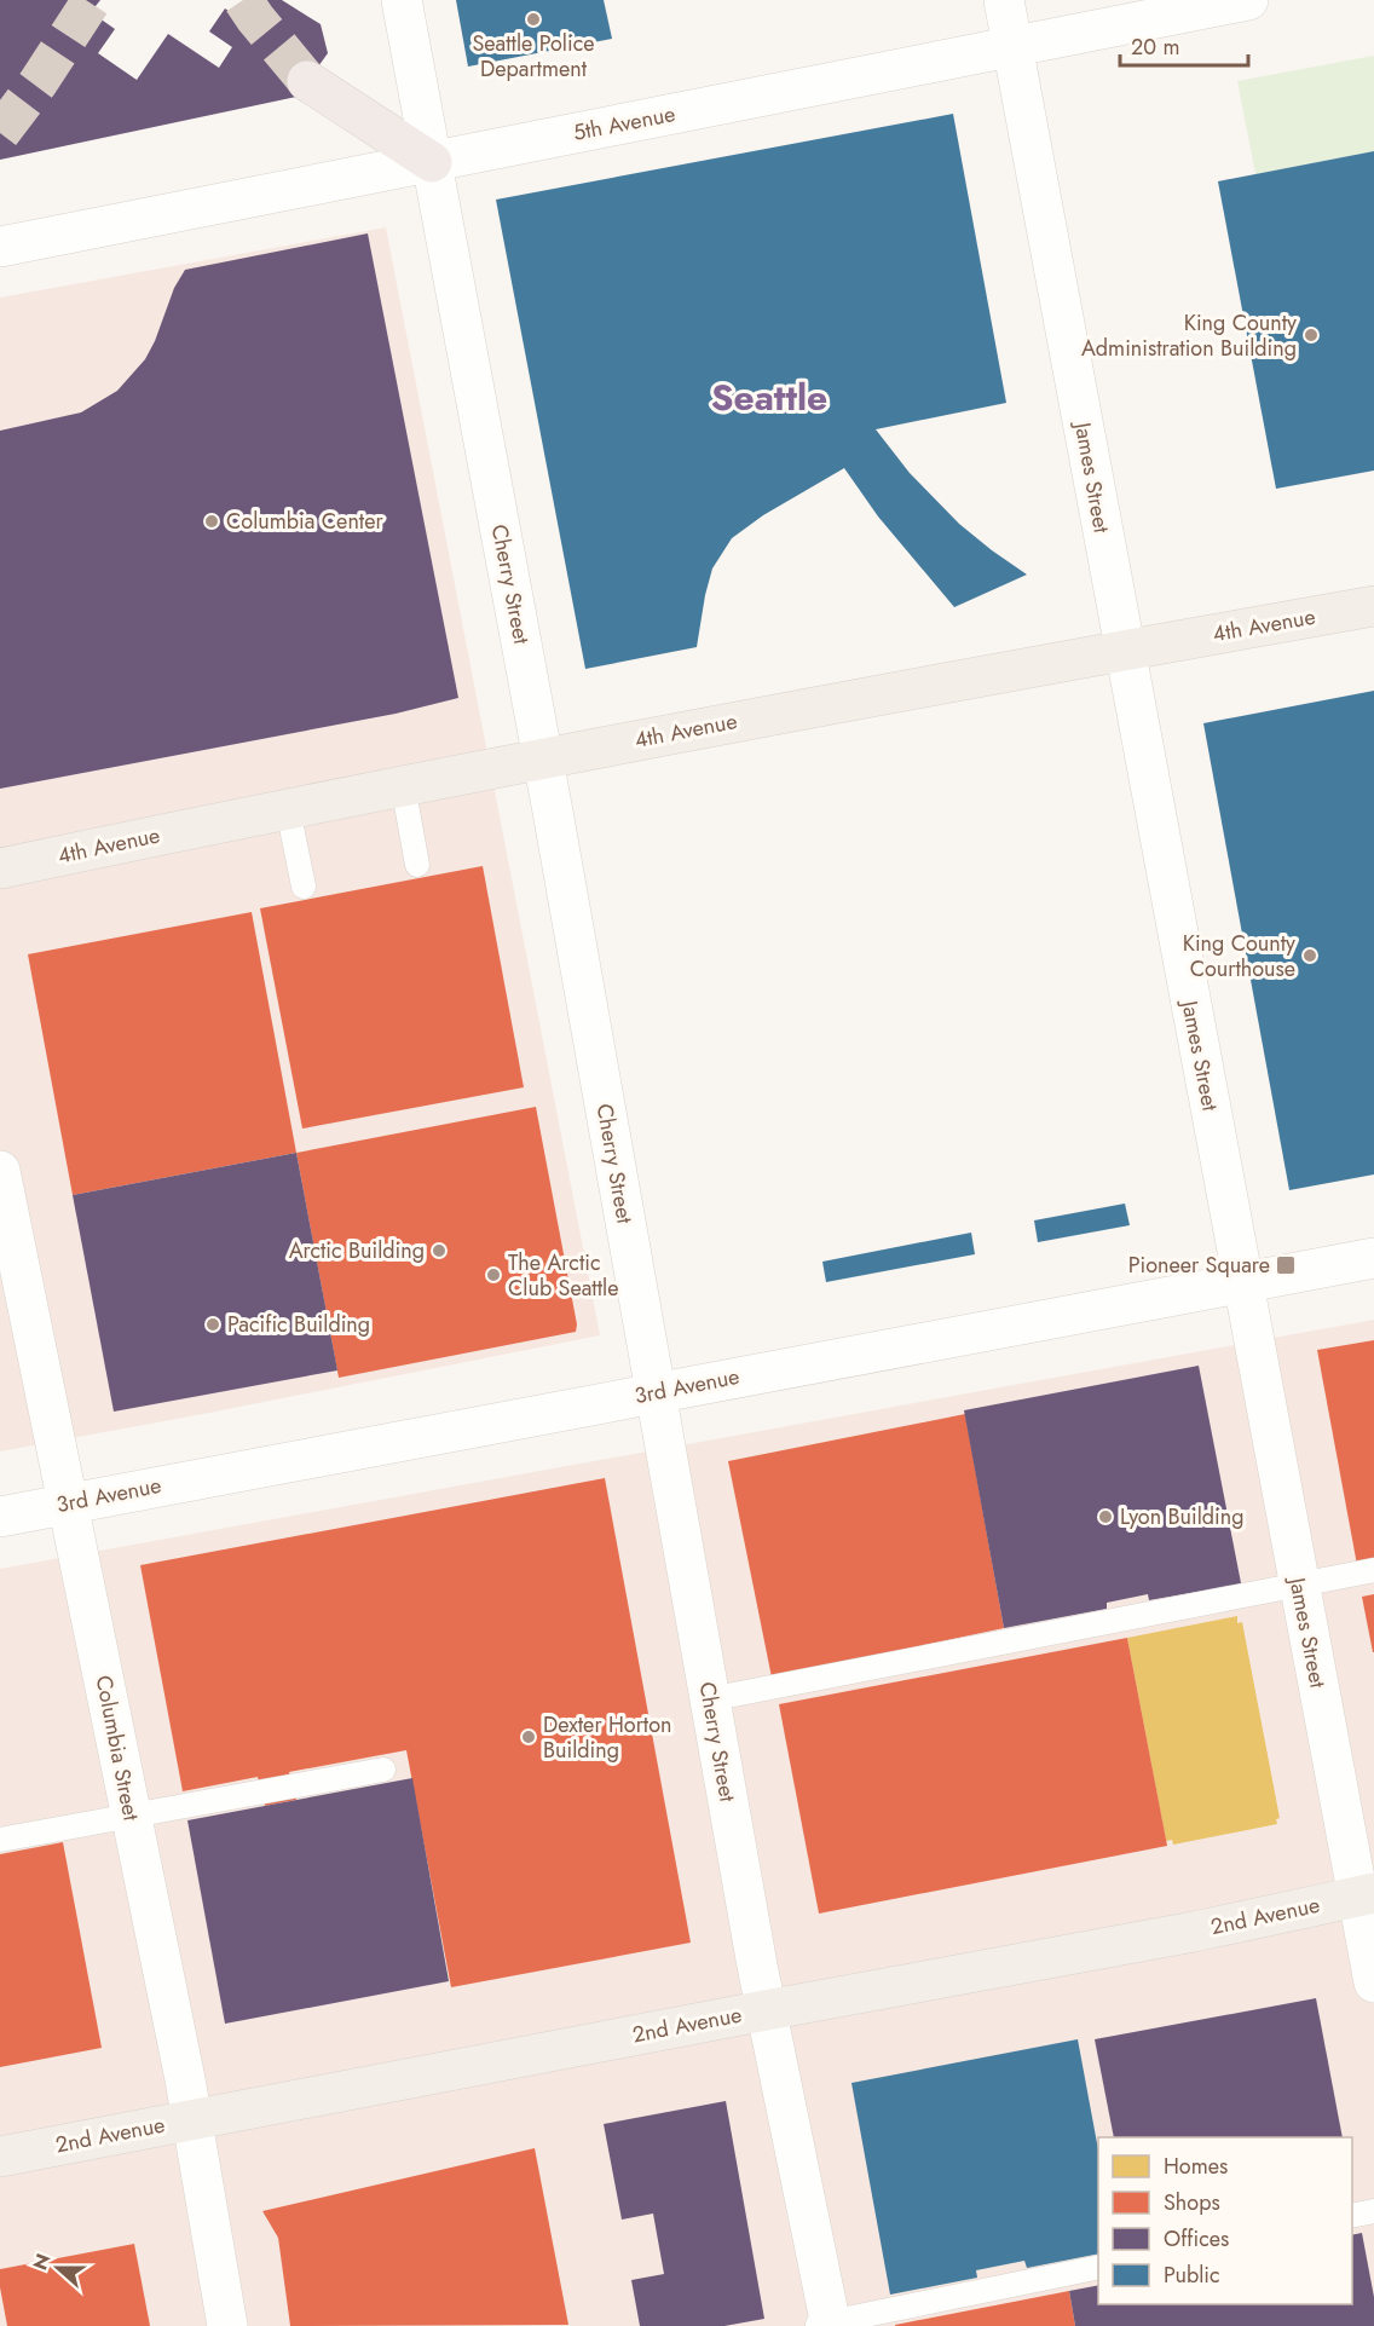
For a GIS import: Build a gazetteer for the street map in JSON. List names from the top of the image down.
{
  "streets": {
    "main road": [
      "5th Avenue",
      "James Street",
      "Cherry Street",
      "4th Avenue",
      "3rd Avenue",
      "Columbia Street",
      "2nd Avenue"
    ]
  },
  "crossings": [
    ["5th Avenue", "James Street"],
    ["5th Avenue", "Cherry Street"],
    ["James Street", "4th Avenue"],
    ["James Street", "3rd Avenue"],
    ["James Street", "2nd Avenue"],
    ["Cherry Street", "4th Avenue"],
    ["Cherry Street", "3rd Avenue"],
    ["Cherry Street", "2nd Avenue"],
    ["3rd Avenue", "Columbia Street"],
    ["Columbia Street", "2nd Avenue"]
  ],
  "districts": ["Seattle"],
  "places": {
    "other": [
      "Seattle Police Department",
      "King County Administration Building",
      "Columbia Center",
      "King County Courthouse",
      "Arctic Building",
      "The Arctic Club Seattle",
      "Pacific Building",
      "Lyon Building",
      "Dexter Horton Building"
    ],
    "transit": ["Pioneer Square"]
  },
  "legend": [
    "Homes",
    "Shops",
    "Offices",
    "Public"
  ],
  "scale_bar": "20 m",
  "north": "left"
}
